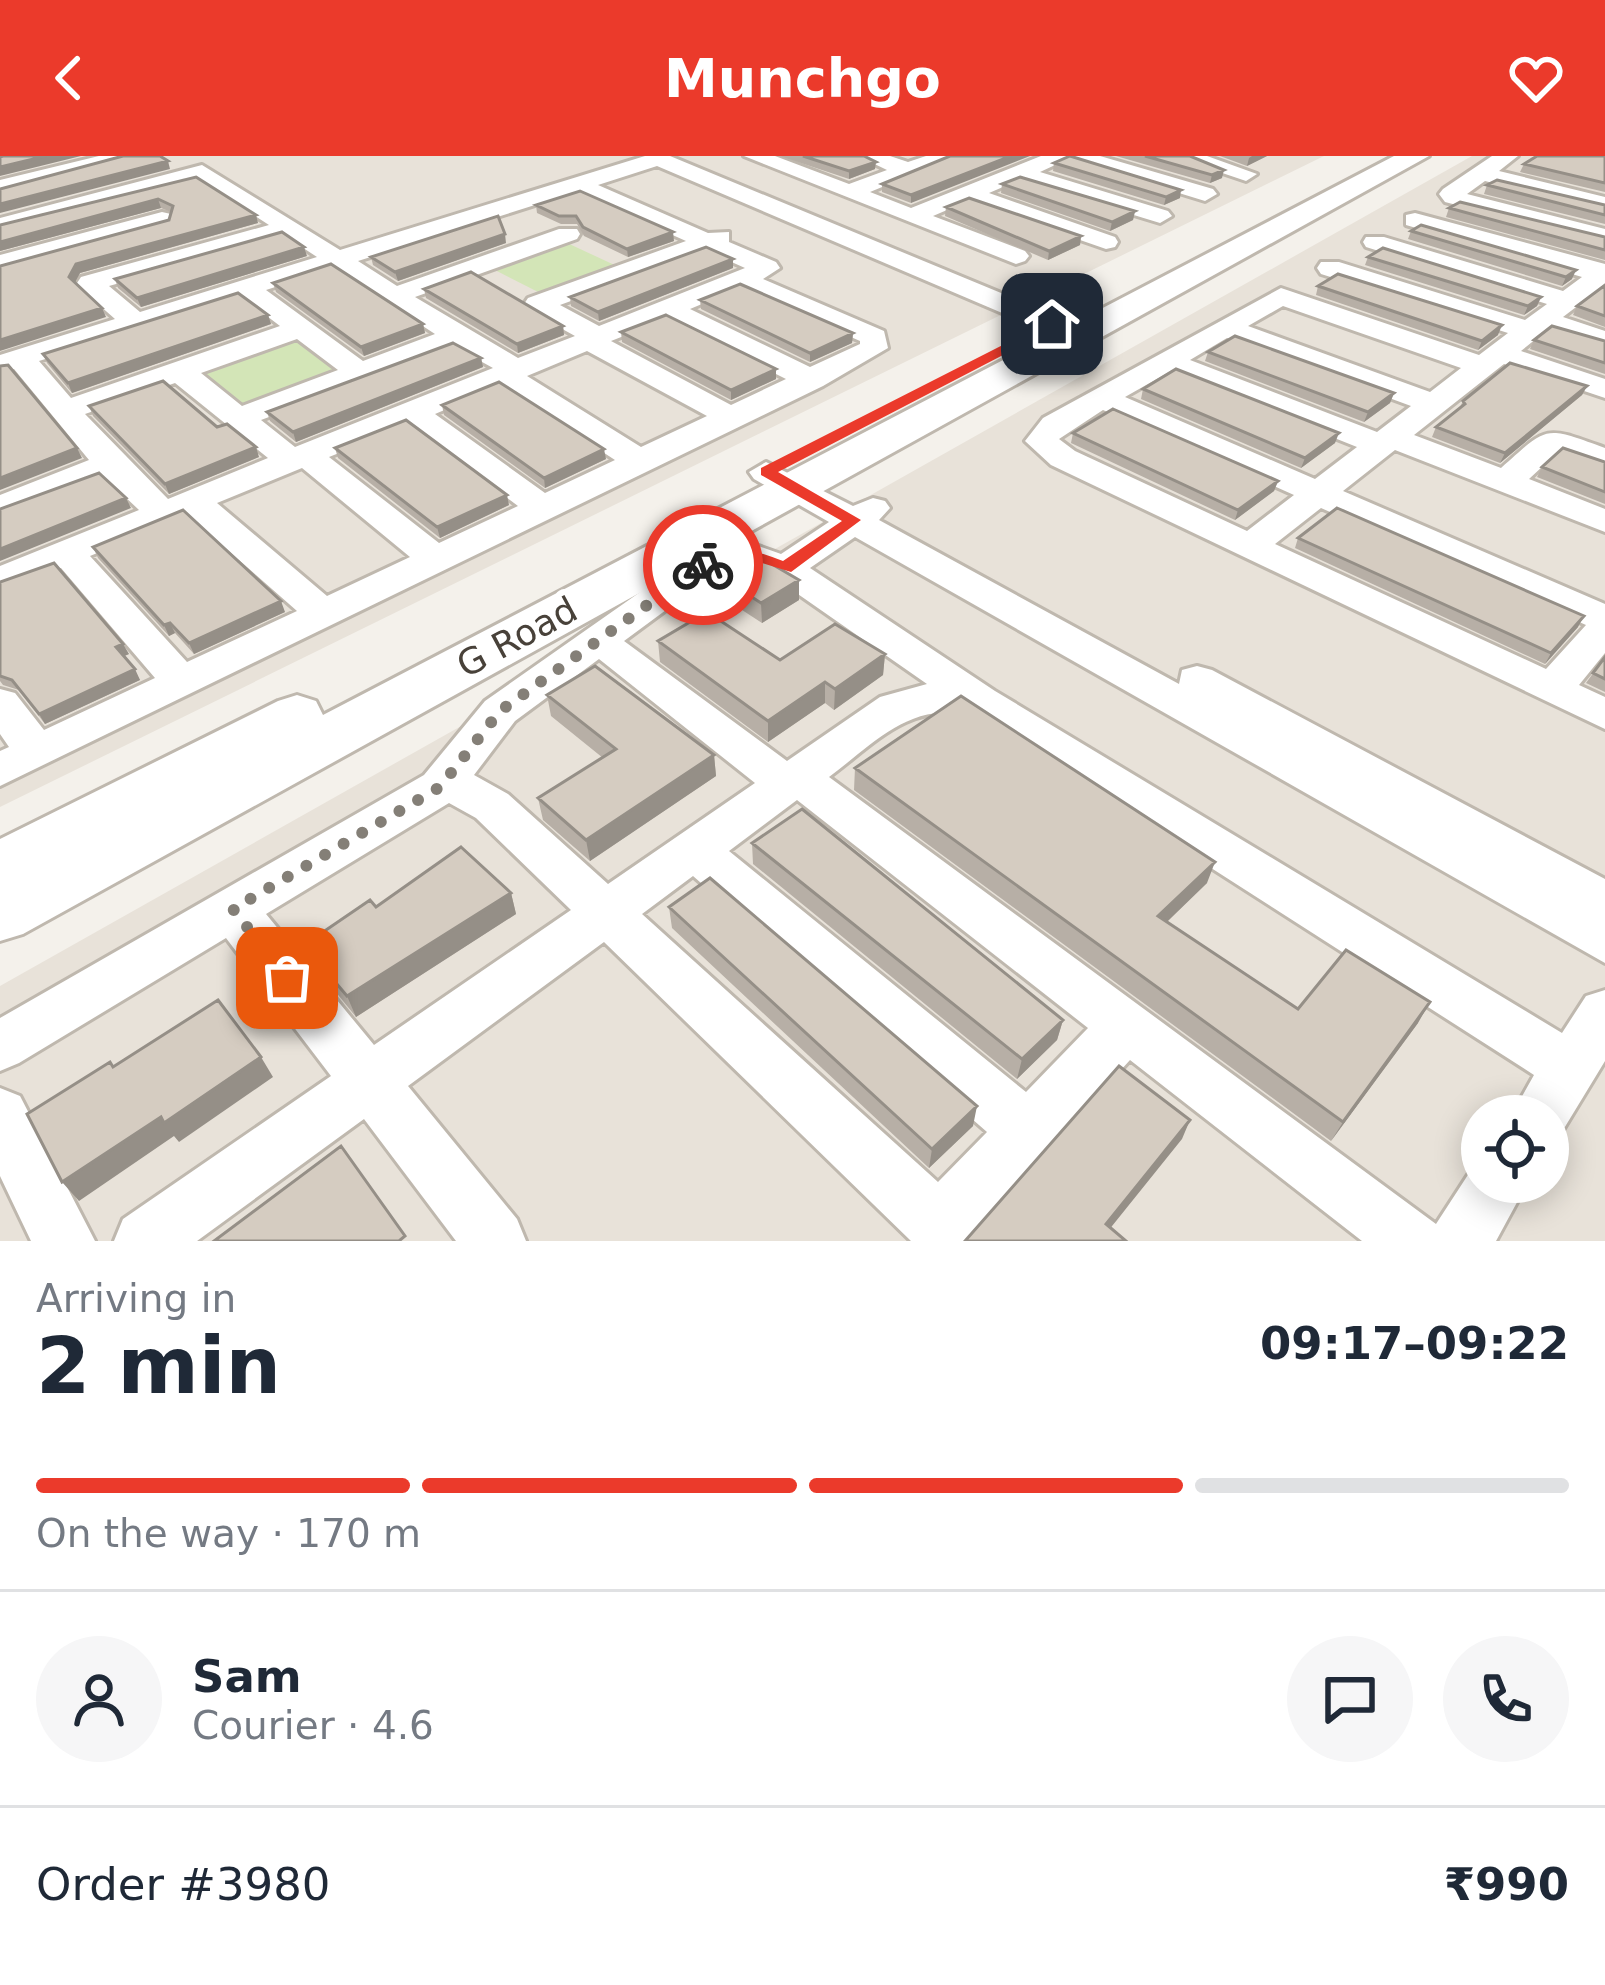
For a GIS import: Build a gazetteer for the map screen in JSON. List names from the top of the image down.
{
  "streets": {
    "street": ["G Road"]
  },
  "page": {
    "header": "Munchgo",
    "heading": ["2 min", "Arriving in", "09:17–09:22"],
    "panel": [
      "Sam",
      "Courier · 4.6",
      "Order #3980",
      "₹990"
    ],
    "bar": "On the way · 170 m"
  }
}
